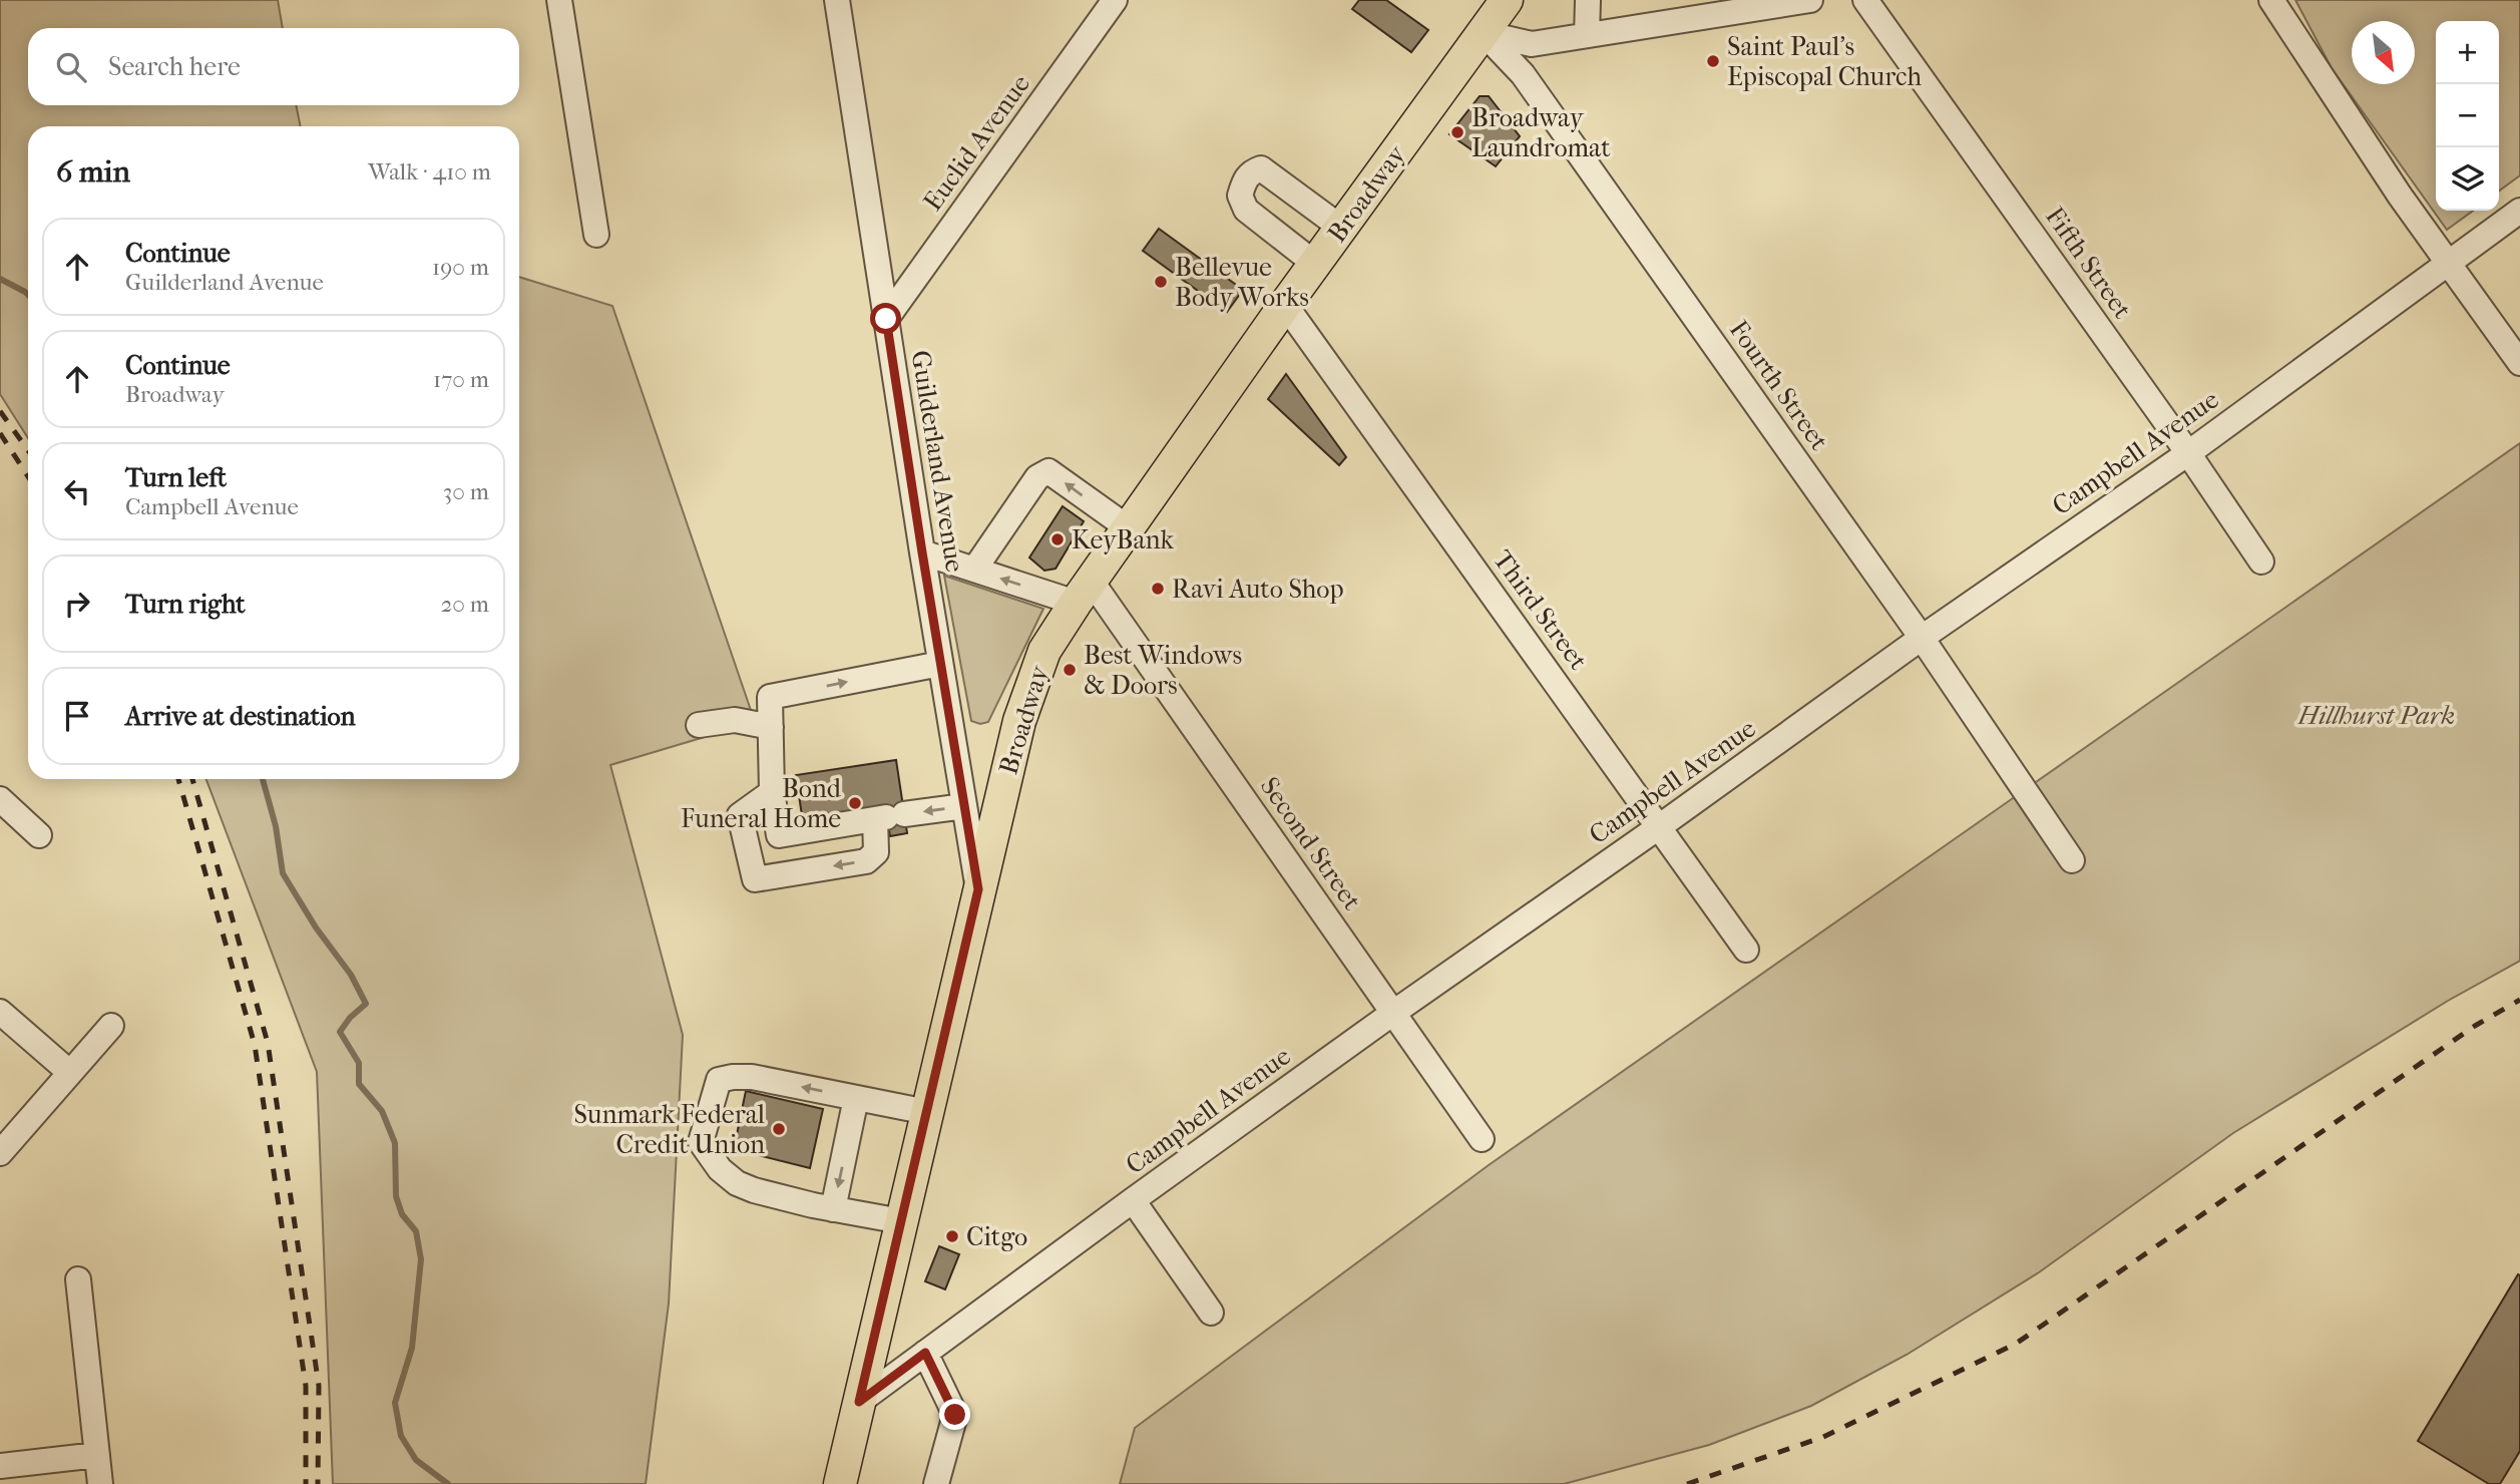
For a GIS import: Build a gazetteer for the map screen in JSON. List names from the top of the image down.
{
  "streets": {
    "main road": ["Broadway"],
    "street": [
      "Euclid Avenue",
      "Fifth Street",
      "Fourth Street",
      "Campbell Avenue",
      "Guilderland Avenue",
      "Third Street",
      "Second Street"
    ]
  },
  "crossings": [
    ["Euclid Avenue", "Guilderland Avenue"],
    ["Broadway", "Fourth Street"],
    ["Broadway", "Campbell Avenue"],
    ["Broadway", "Guilderland Avenue"],
    ["Broadway", "Third Street"],
    ["Broadway", "Second Street"],
    ["Fifth Street", "Campbell Avenue"],
    ["Fourth Street", "Campbell Avenue"],
    ["Campbell Avenue", "Third Street"],
    ["Campbell Avenue", "Second Street"]
  ],
  "parks": ["Hillhurst Park"],
  "places": [
    "Saint Paul's Episcopal Church",
    "Broadway Laundromat",
    "Bellevue Body Works",
    "KeyBank",
    "Ravi Auto Shop",
    "Best Windows & Doors",
    "Bond Funeral Home",
    "Sunmark Federal Credit Union",
    "Citgo"
  ],
  "north": "bottom right",
  "page": {
    "map_buttons": ["+", "−"],
    "search": "Search here",
    "heading": ["6 min", "Walk · 410 m"],
    "list": [
      ["Continue", "Guilderland Avenue", "190 m"],
      ["Continue", "Broadway", "170 m"],
      ["Turn left", "Campbell Avenue", "30 m"],
      ["Turn right", "20 m"],
      "Arrive at destination"
    ]
  }
}
